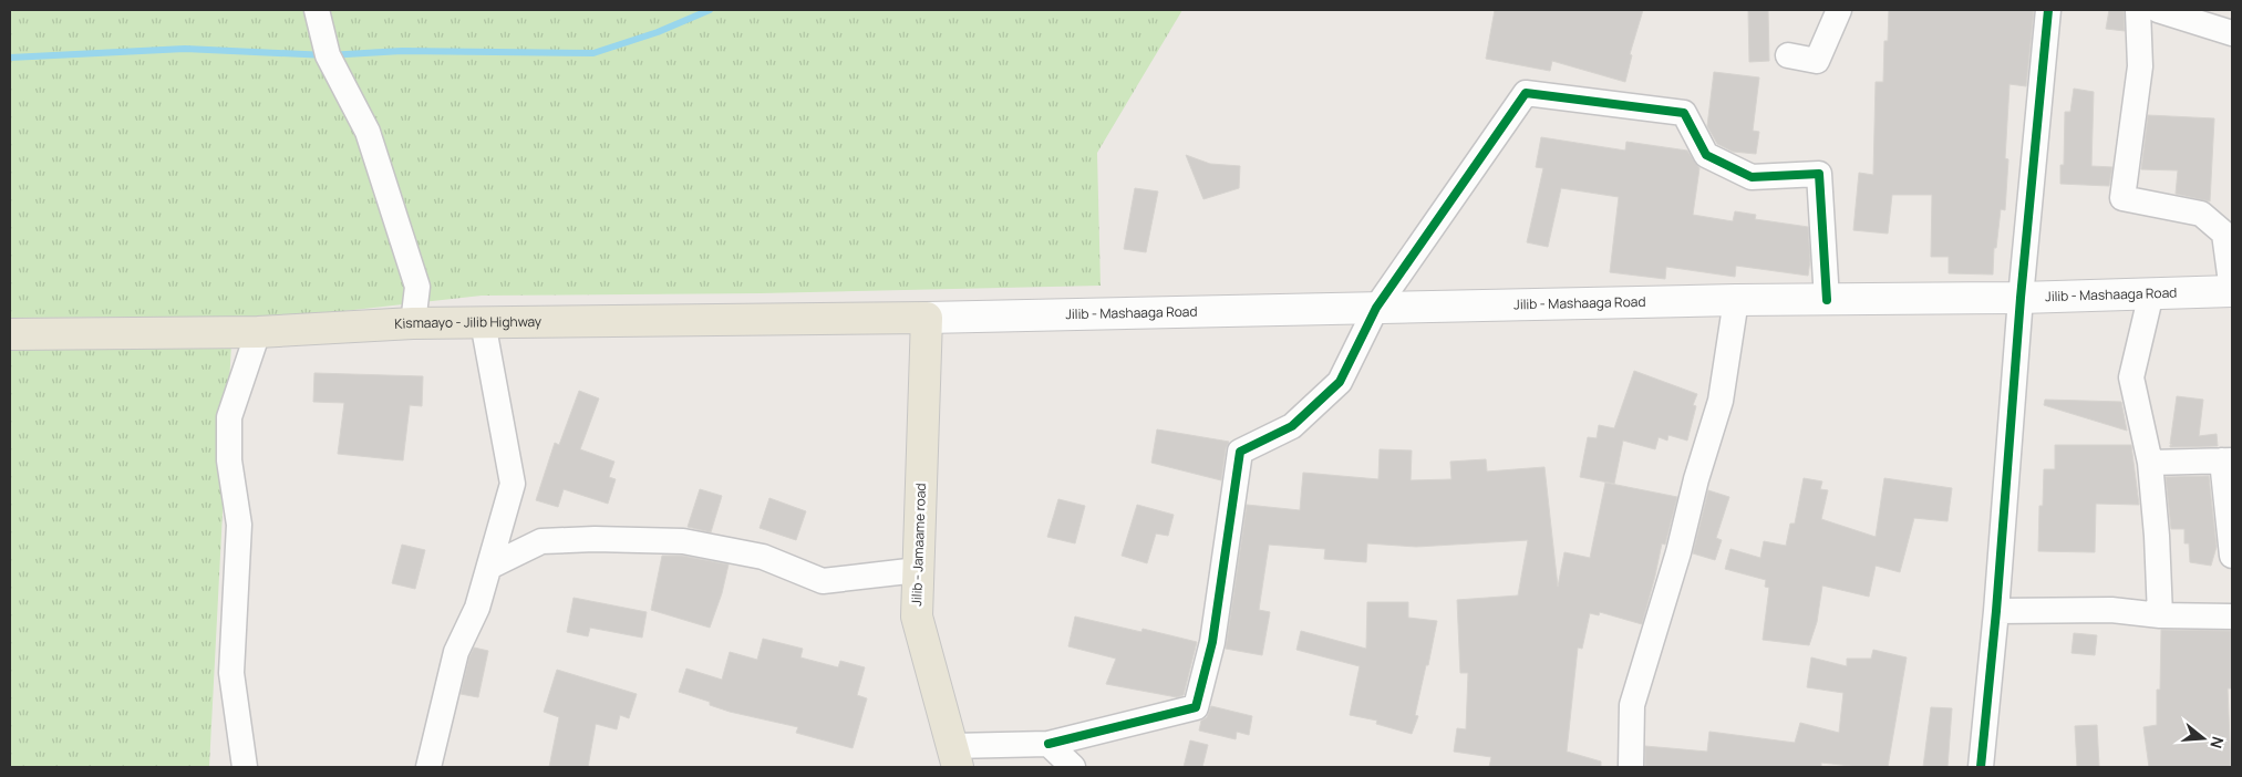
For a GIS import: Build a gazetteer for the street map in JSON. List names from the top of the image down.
{
  "streets": {
    "main road": ["Jilib - Mashaaga Road", "Kismaayo - Jilib Highway", "Jilib - Jamaame road"]
  },
  "crossings": [
    ["Jilib - Mashaaga Road", "Kismaayo - Jilib Highway"],
    ["Jilib - Mashaaga Road", "Jilib - Jamaame road"],
    ["Kismaayo - Jilib Highway", "Jilib - Jamaame road"]
  ],
  "north": "right"
}
